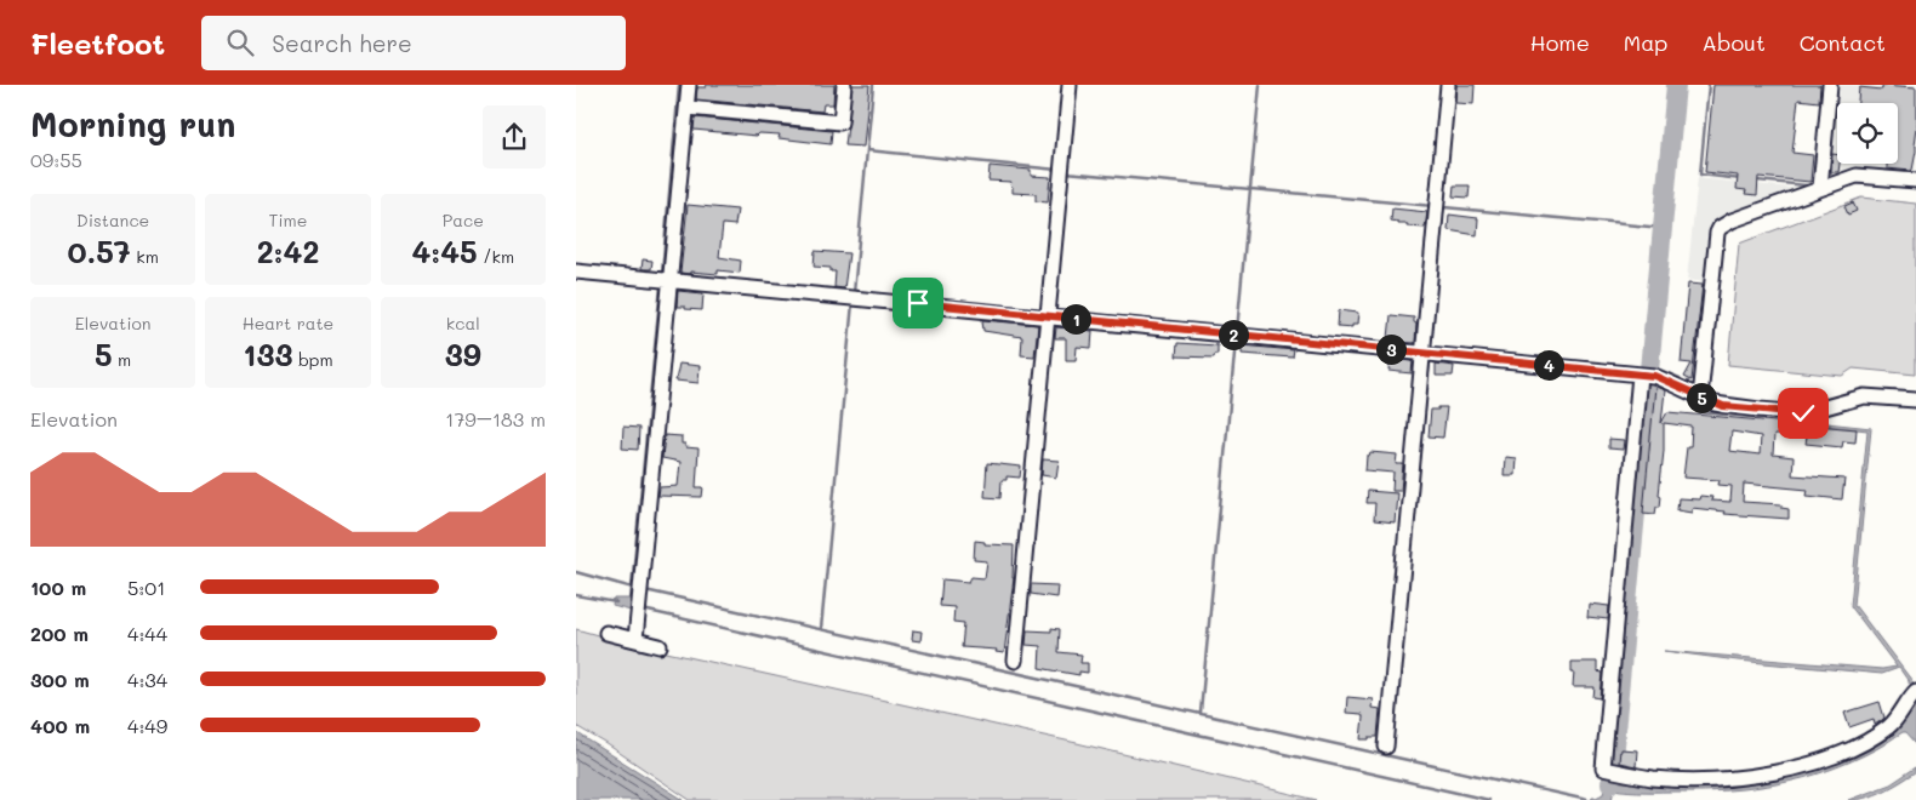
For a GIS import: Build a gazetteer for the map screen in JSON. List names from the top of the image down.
{
  "page": {
    "header": "Fleetfoot",
    "search": "Search here",
    "nav": [
      "Home",
      "Map",
      "About",
      "Contact"
    ],
    "heading": ["Morning run", "09:55"],
    "stats": [
      ["Distance", "0.57 km"],
      ["Time", "2:42"],
      ["Pace", "4:45 /km"],
      ["Elevation", "5 m"],
      ["Heart rate", "133 bpm"],
      ["kcal", "39"]
    ],
    "pins": [
      "1",
      "2",
      "3",
      "4",
      "5"
    ],
    "chart": ["Elevation", "179–183 m"],
    "list": [
      {
        "name": "100 m",
        "note": "5:01"
      },
      {
        "name": "200 m",
        "note": "4:44"
      },
      {
        "name": "300 m",
        "note": "4:34"
      },
      {
        "name": "400 m",
        "note": "4:49"
      }
    ]
  }
}
